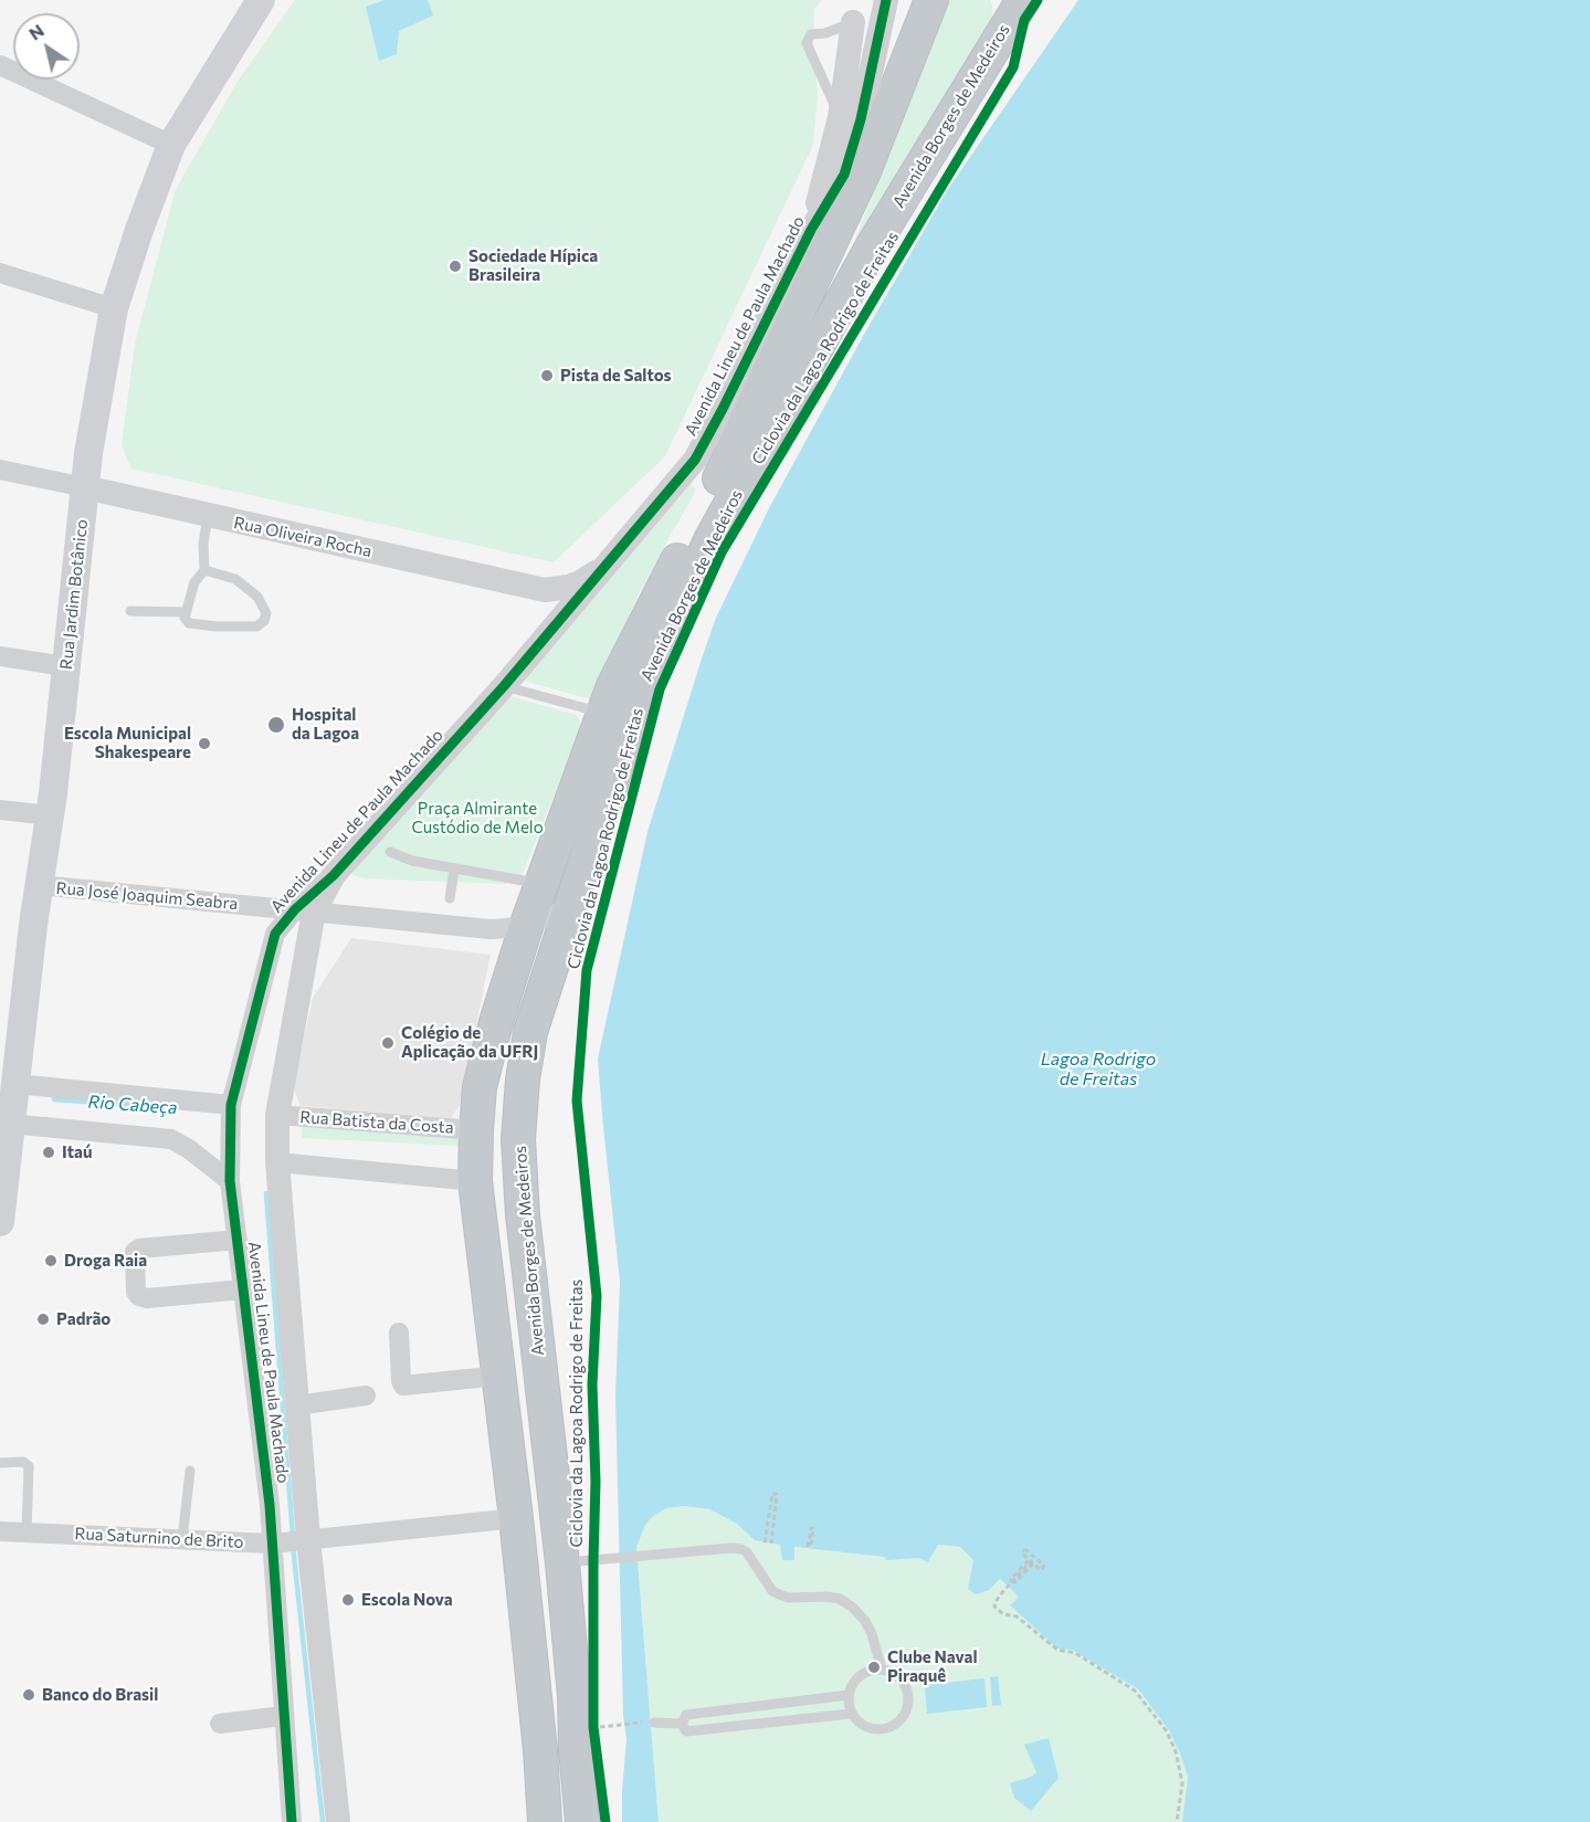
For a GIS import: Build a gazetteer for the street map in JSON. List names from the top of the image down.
{
  "streets": {
    "highway": ["Avenida Borges de Medeiros"],
    "main road": ["Rua Jardim Botânico"],
    "street": [
      "Avenida Lineu de Paula Machado",
      "Rua Oliveira Rocha",
      "Rua José Joaquim Seabra",
      "Rua Batista da Costa",
      "Rua Saturnino de Brito"
    ],
    "cycle path": ["Ciclovia da Lagoa Rodrigo de Freitas"]
  },
  "crossings": [
    ["Avenida Borges de Medeiros", "Ciclovia da Lagoa Rodrigo de Freitas"],
    ["Avenida Borges de Medeiros", "Rua José Joaquim Seabra"],
    ["Avenida Borges de Medeiros", "Rua Batista da Costa"],
    ["Avenida Borges de Medeiros", "Rua Saturnino de Brito"],
    ["Avenida Lineu de Paula Machado", "Rua Oliveira Rocha"],
    ["Avenida Lineu de Paula Machado", "Rua José Joaquim Seabra"],
    ["Avenida Lineu de Paula Machado", "Rua Batista da Costa"],
    ["Avenida Lineu de Paula Machado", "Rua Saturnino de Brito"],
    ["Rua Oliveira Rocha", "Rua Jardim Botânico"],
    ["Rua Jardim Botânico", "Rua José Joaquim Seabra"]
  ],
  "water": ["Lagoa Rodrigo de Freitas", "Rio Cabeça"],
  "parks": ["Praça Almirante Custódio de Melo"],
  "places": [
    "Sociedade Hípica Brasileira",
    "Pista de Saltos",
    "Hospital da Lagoa",
    "Escola Municipal Shakespeare",
    "Colégio de Aplicação da UFRJ",
    "Itaú",
    "Droga Raia",
    "Padrão",
    "Escola Nova",
    "Clube Naval Piraquê",
    "Banco do Brasil"
  ],
  "north": "top left"
}
